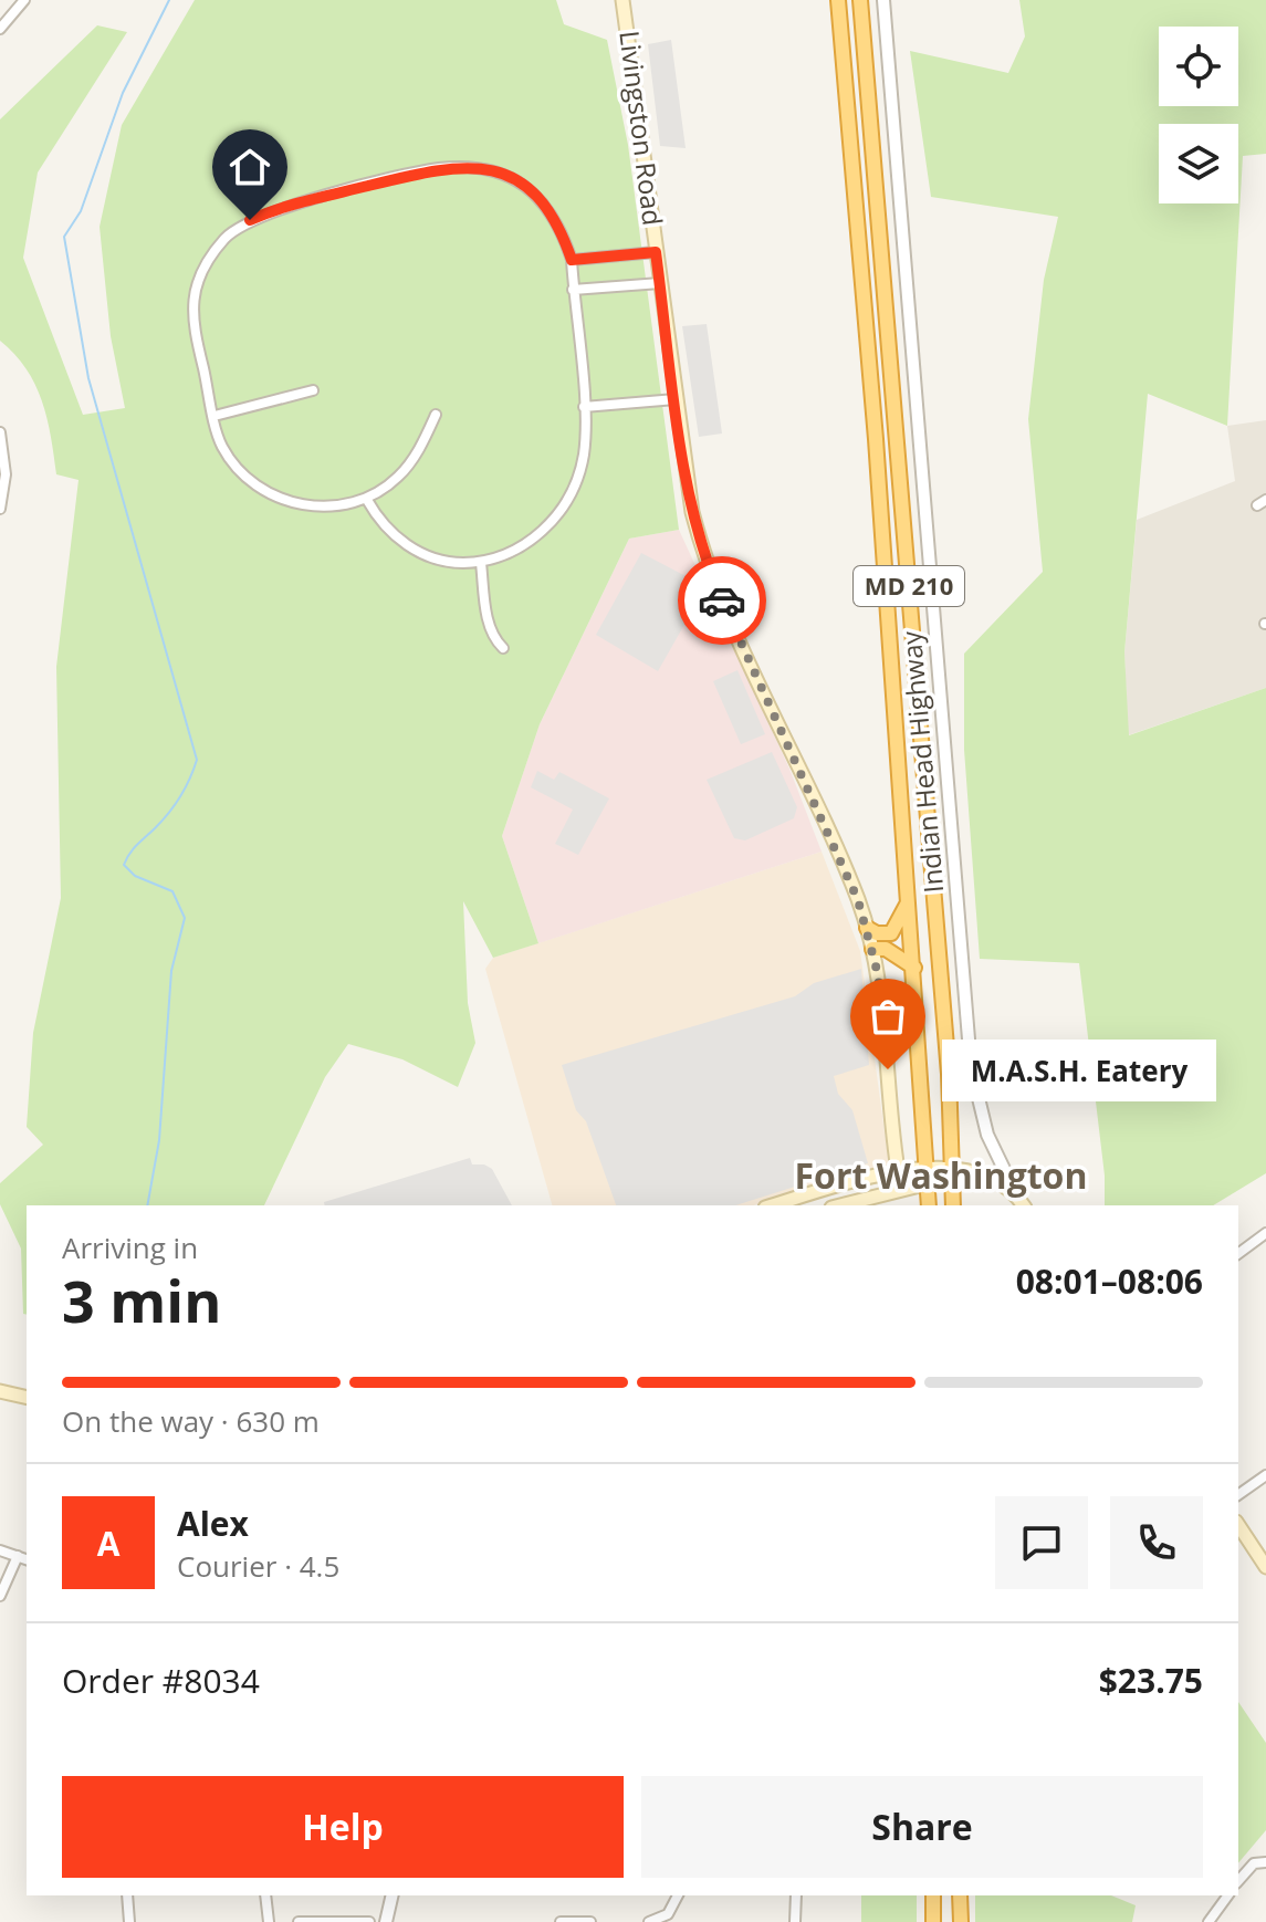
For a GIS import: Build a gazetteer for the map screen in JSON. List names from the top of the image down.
{
  "streets": {
    "highway": ["MD 210", "Indian Head Highway"],
    "main road": ["Livingston Road"]
  },
  "districts": ["Fort Washington"],
  "places": ["M.A.S.H. Eatery"],
  "page": {
    "bubble": "M.A.S.H. Eatery",
    "heading": ["3 min", "Arriving in", "08:01–08:06"],
    "panel": [
      "Alex",
      "Courier · 4.5",
      "Order #8034",
      "$23.75"
    ],
    "bar": "On the way · 630 m",
    "round": "A",
    "buttons": ["Help", "Share"]
  }
}
